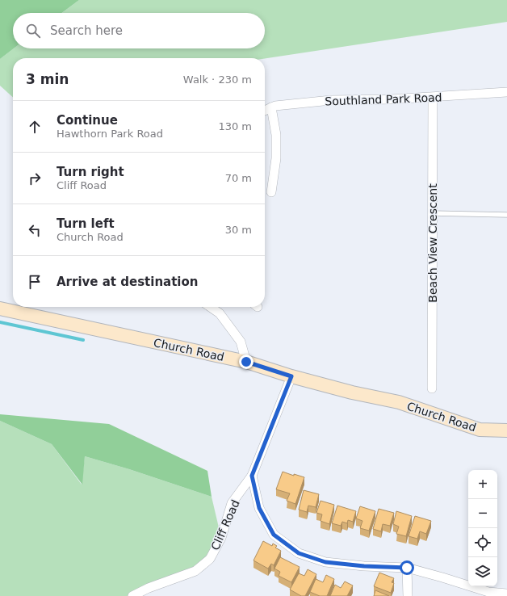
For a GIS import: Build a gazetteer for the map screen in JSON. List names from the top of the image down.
{
  "streets": {
    "street": [
      "Southland Park Road",
      "Beach View Crescent",
      "Church Road",
      "Cliff Road"
    ]
  },
  "crossings": [
    ["Southland Park Road", "Beach View Crescent"],
    ["Church Road", "Cliff Road"]
  ],
  "page": {
    "search": "Search here",
    "heading": ["3 min", "Walk · 230 m"],
    "list": [
      ["Continue", "Hawthorn Park Road", "130 m"],
      ["Turn right", "Cliff Road", "70 m"],
      ["Turn left", "Church Road", "30 m"],
      "Arrive at destination"
    ],
    "map_buttons": ["+", "−"]
  }
}
